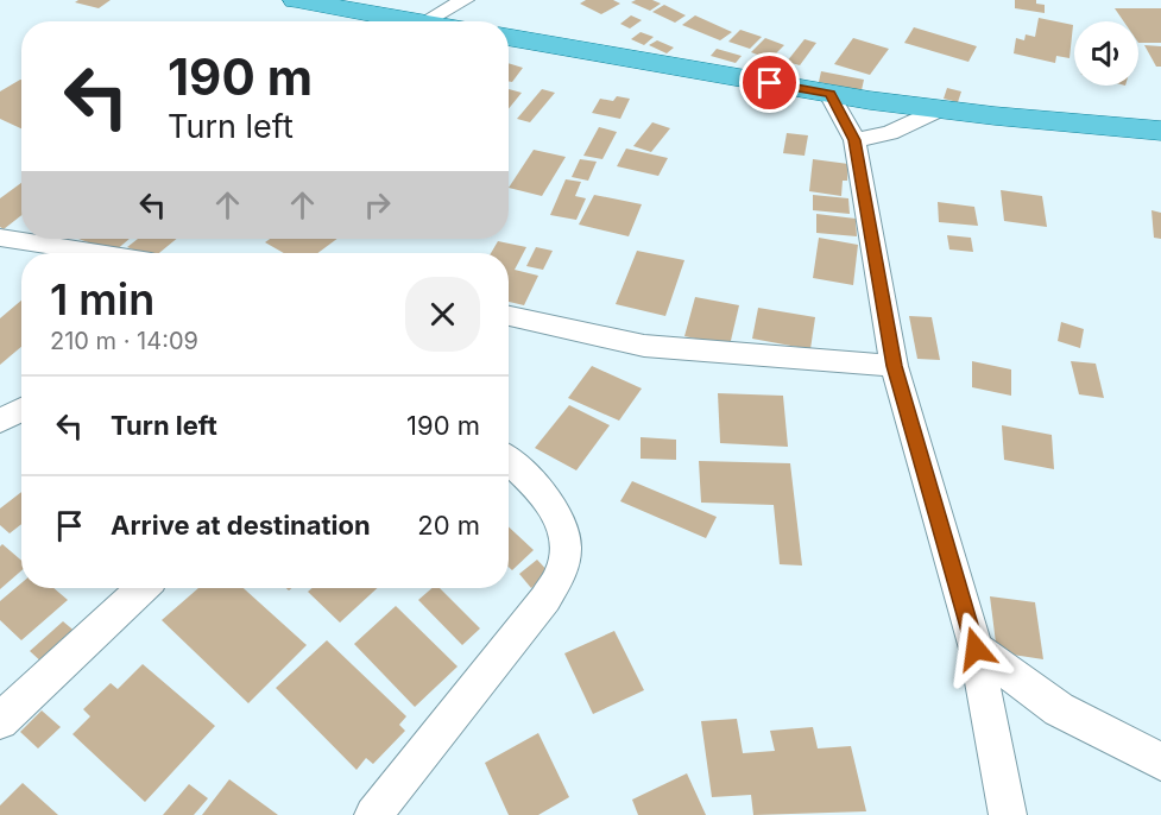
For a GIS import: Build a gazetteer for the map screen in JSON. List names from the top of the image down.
{
  "page": {
    "turn": ["190 m", "Turn left"],
    "heading": ["1 min", "210 m · 14:09"],
    "list": [
      {
        "name": "Turn left",
        "value": "190 m"
      },
      {
        "name": "Arrive at destination",
        "value": "20 m"
      }
    ]
  }
}
